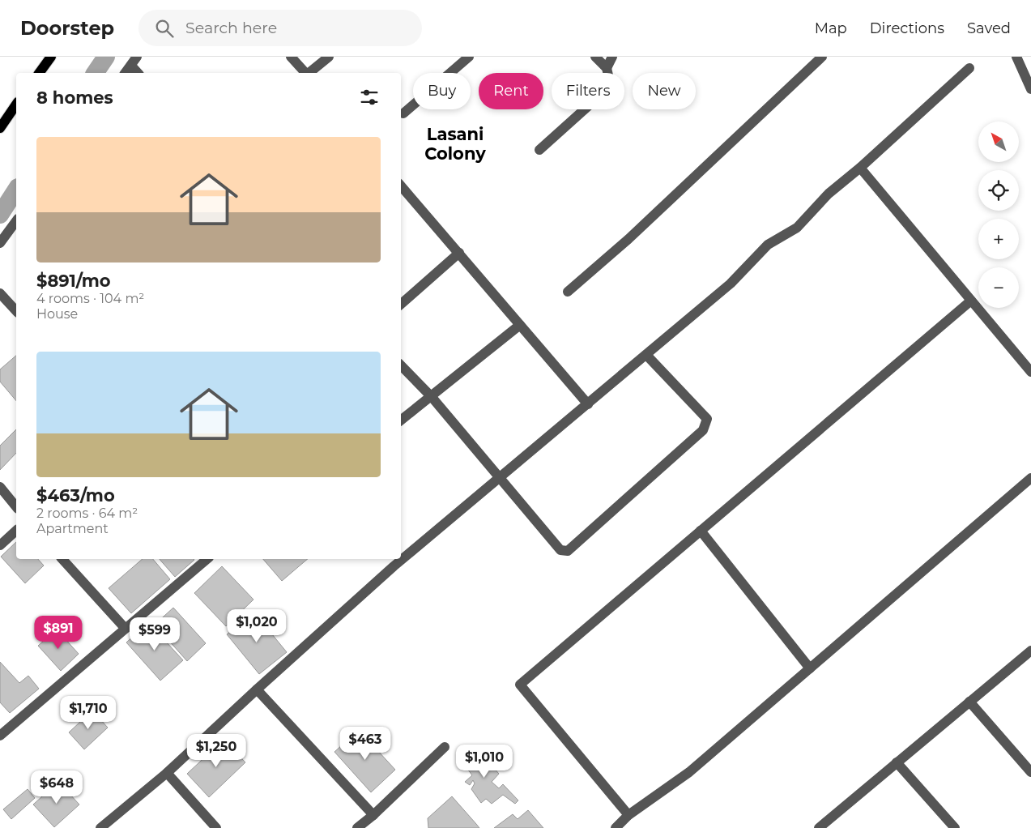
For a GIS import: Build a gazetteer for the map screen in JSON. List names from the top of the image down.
{
  "districts": ["Lasani Colony"],
  "north": "top left",
  "page": {
    "header": "Doorstep",
    "search": "Search here",
    "nav": ["Map", "Directions", "Saved"],
    "chip": [
      "Buy",
      "Rent",
      "Filters",
      "New"
    ],
    "heading": "8 homes",
    "map_buttons": ["+", "−"],
    "list": [
      {
        "name": "$891/mo",
        "note": "4 rooms · 104 m² · House"
      },
      {
        "name": "$463/mo",
        "note": "2 rooms · 64 m² · Apartment"
      }
    ],
    "price": [
      "$1,020",
      "$891",
      "$599",
      "$1,710",
      "$463",
      "$1,250",
      "$1,010",
      "$648"
    ]
  }
}
